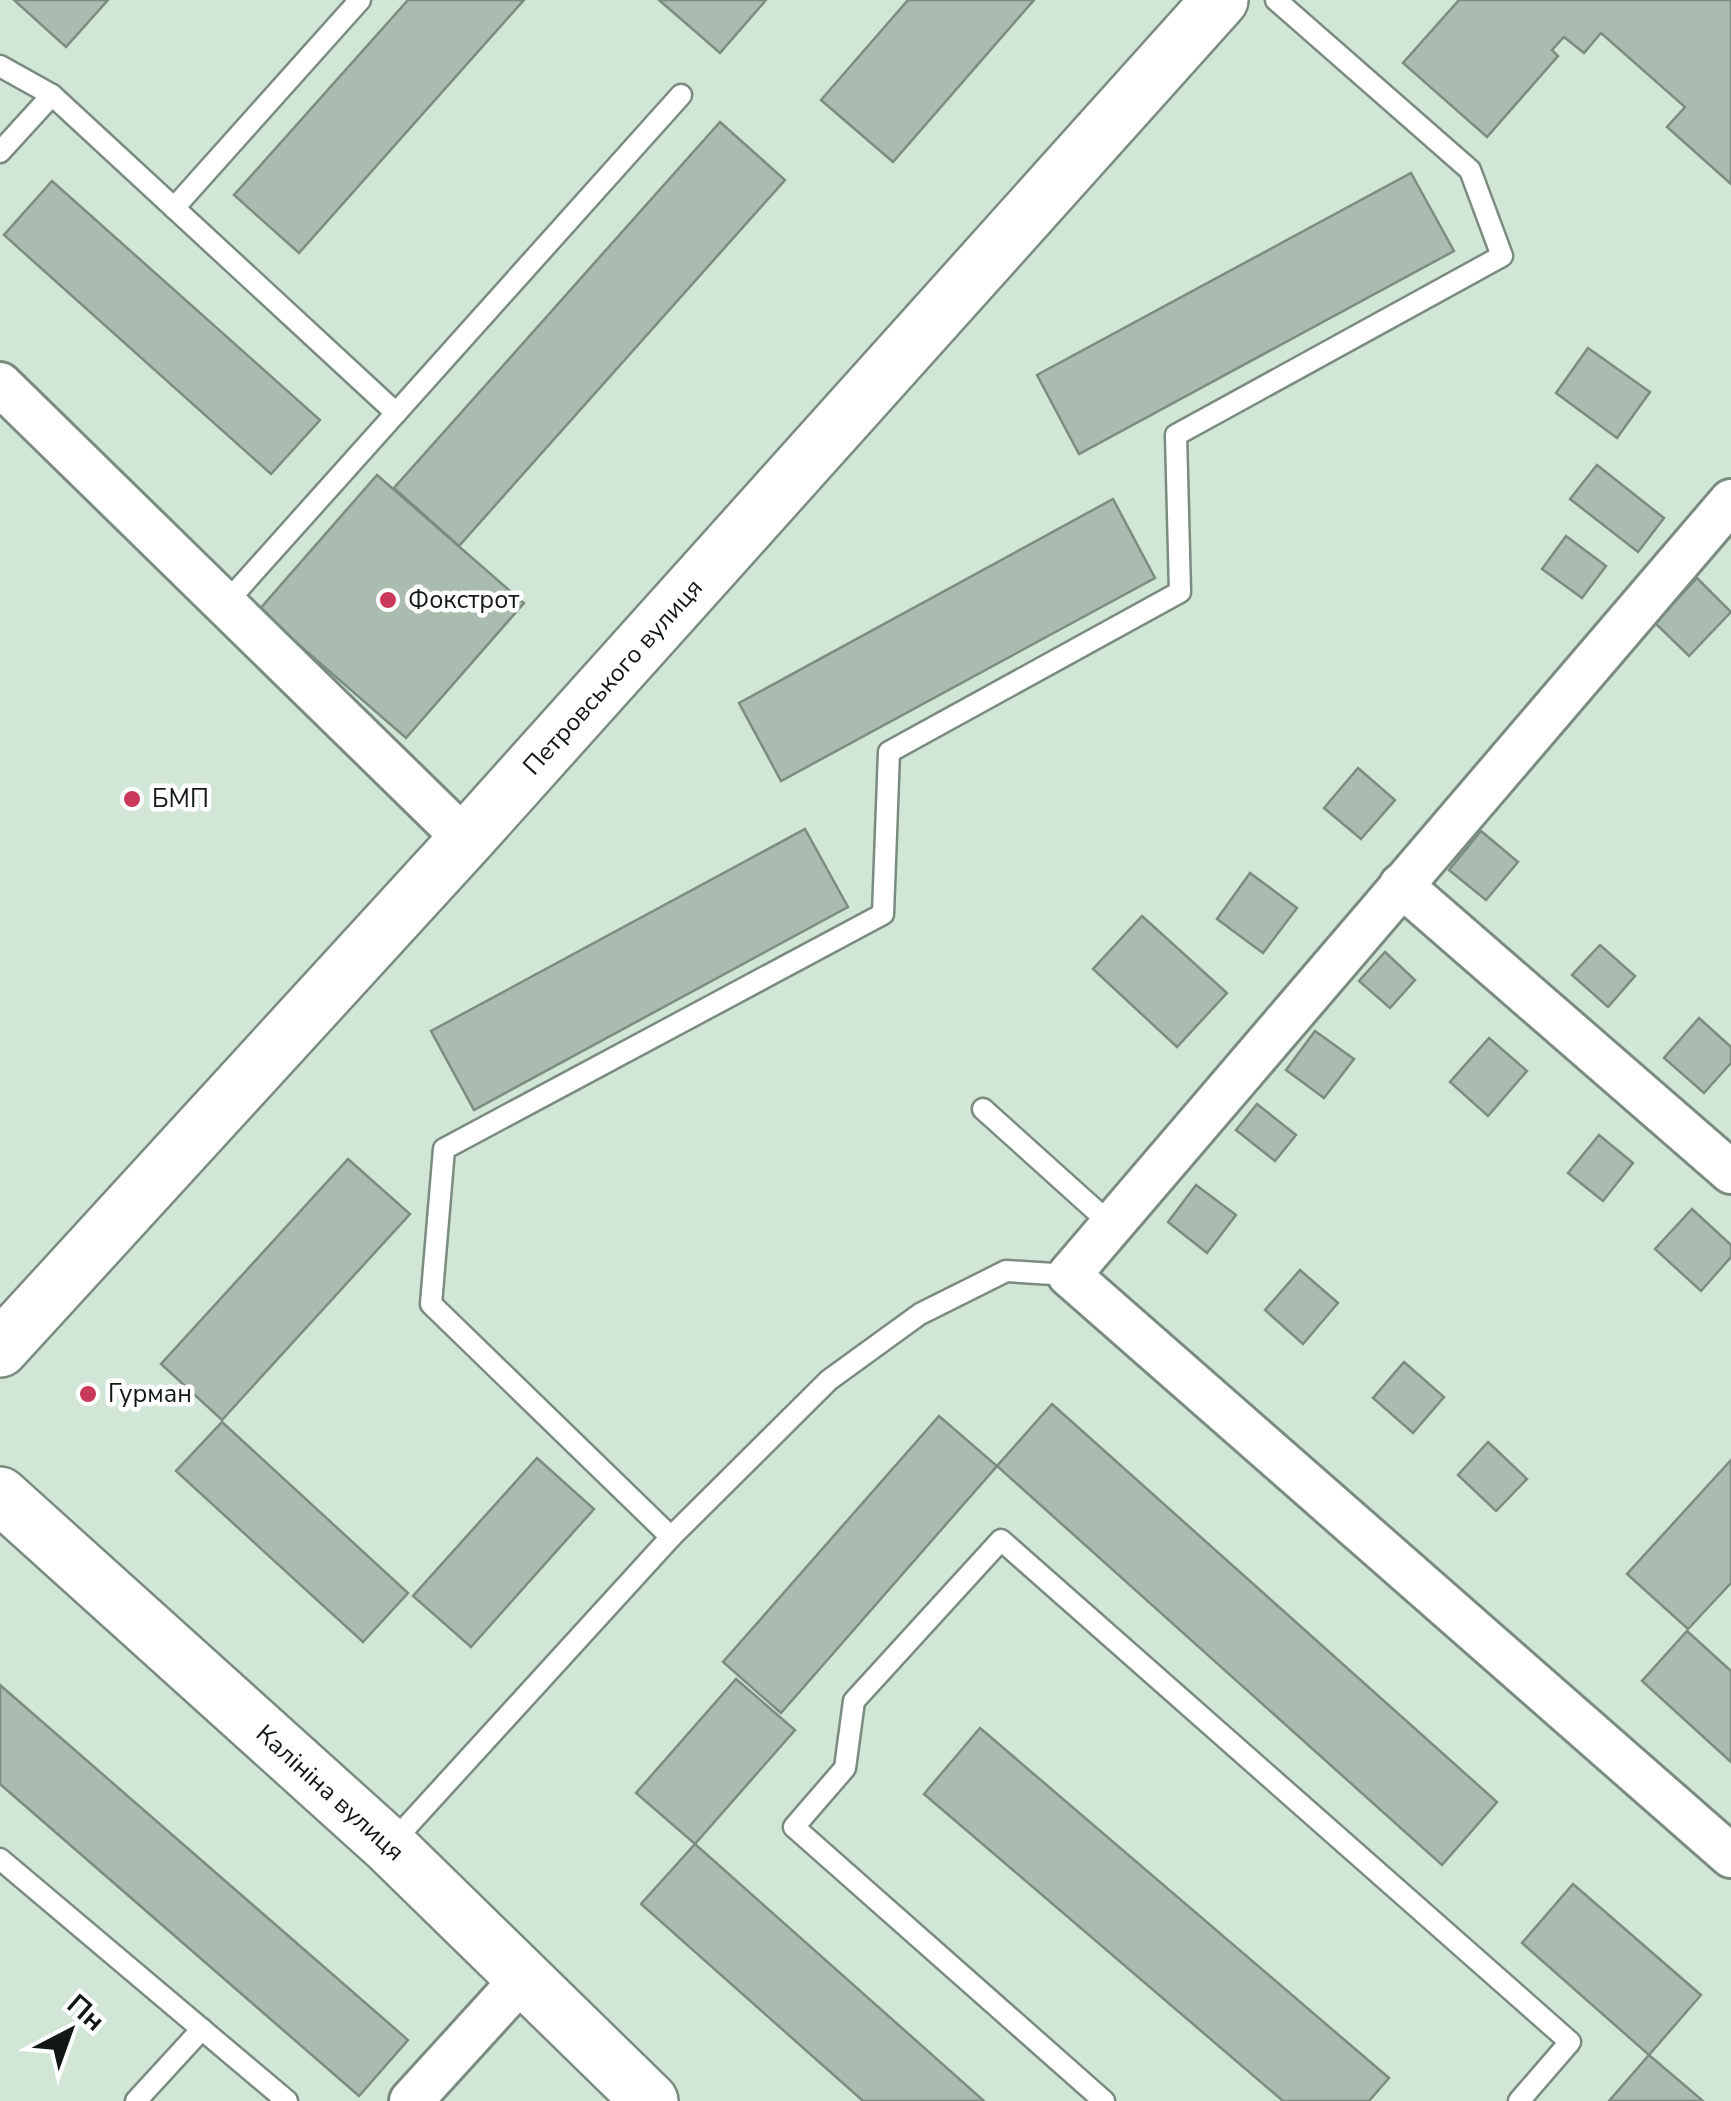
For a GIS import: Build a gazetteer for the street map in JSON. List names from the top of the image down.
{
  "streets": {
    "street": ["Петровського вулиця", "Калініна вулиця"]
  },
  "places": ["Фокстрот", "БМП", "Гурман"],
  "north": "top right"
}
